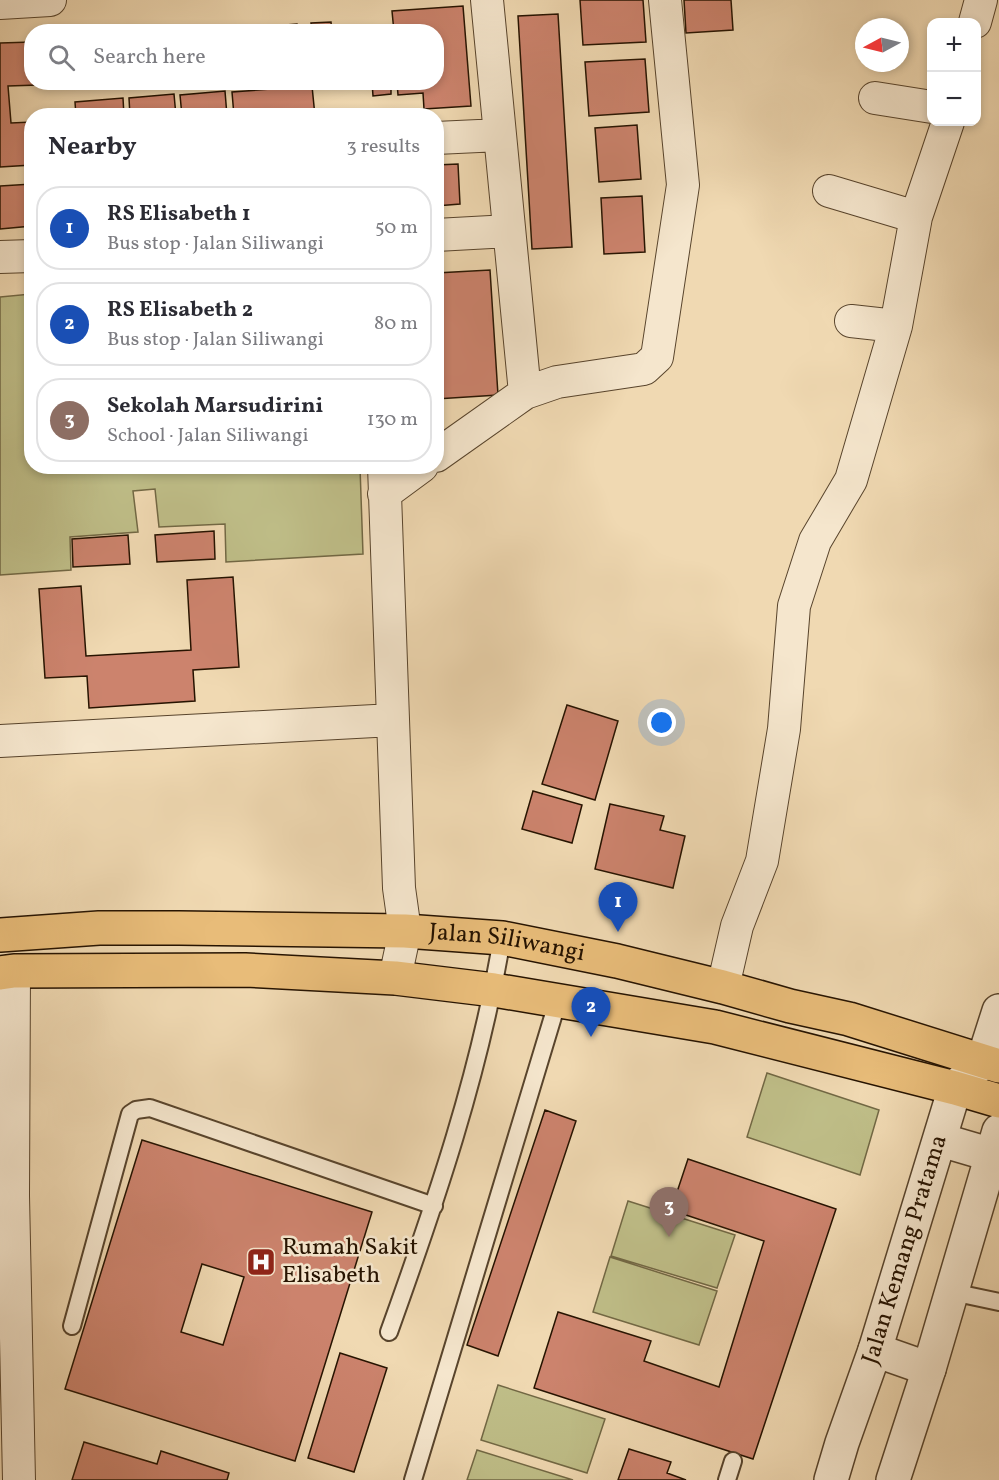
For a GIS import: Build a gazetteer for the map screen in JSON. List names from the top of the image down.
{
  "streets": {
    "main road": ["Jalan Siliwangi"],
    "street": ["Jalan Kemang Pratama"]
  },
  "crossings": [
    ["Jalan Siliwangi", "Jalan Kemang Pratama"]
  ],
  "places": {
    "hospital": ["Rumah Sakit Elisabeth"]
  },
  "north": "left",
  "page": {
    "map_buttons": ["+", "−"],
    "search": "Search here",
    "heading": ["Nearby", "3 results"],
    "list": [
      {
        "mark": "1",
        "name": "RS Elisabeth 1",
        "note": "Bus stop · Jalan Siliwangi",
        "value": "50 m"
      },
      {
        "mark": "2",
        "name": "RS Elisabeth 2",
        "note": "Bus stop · Jalan Siliwangi",
        "value": "80 m"
      },
      {
        "mark": "3",
        "name": "Sekolah Marsudirini",
        "note": "School · Jalan Siliwangi",
        "value": "130 m"
      }
    ],
    "pins": ["1", "2", "3"]
  }
}
